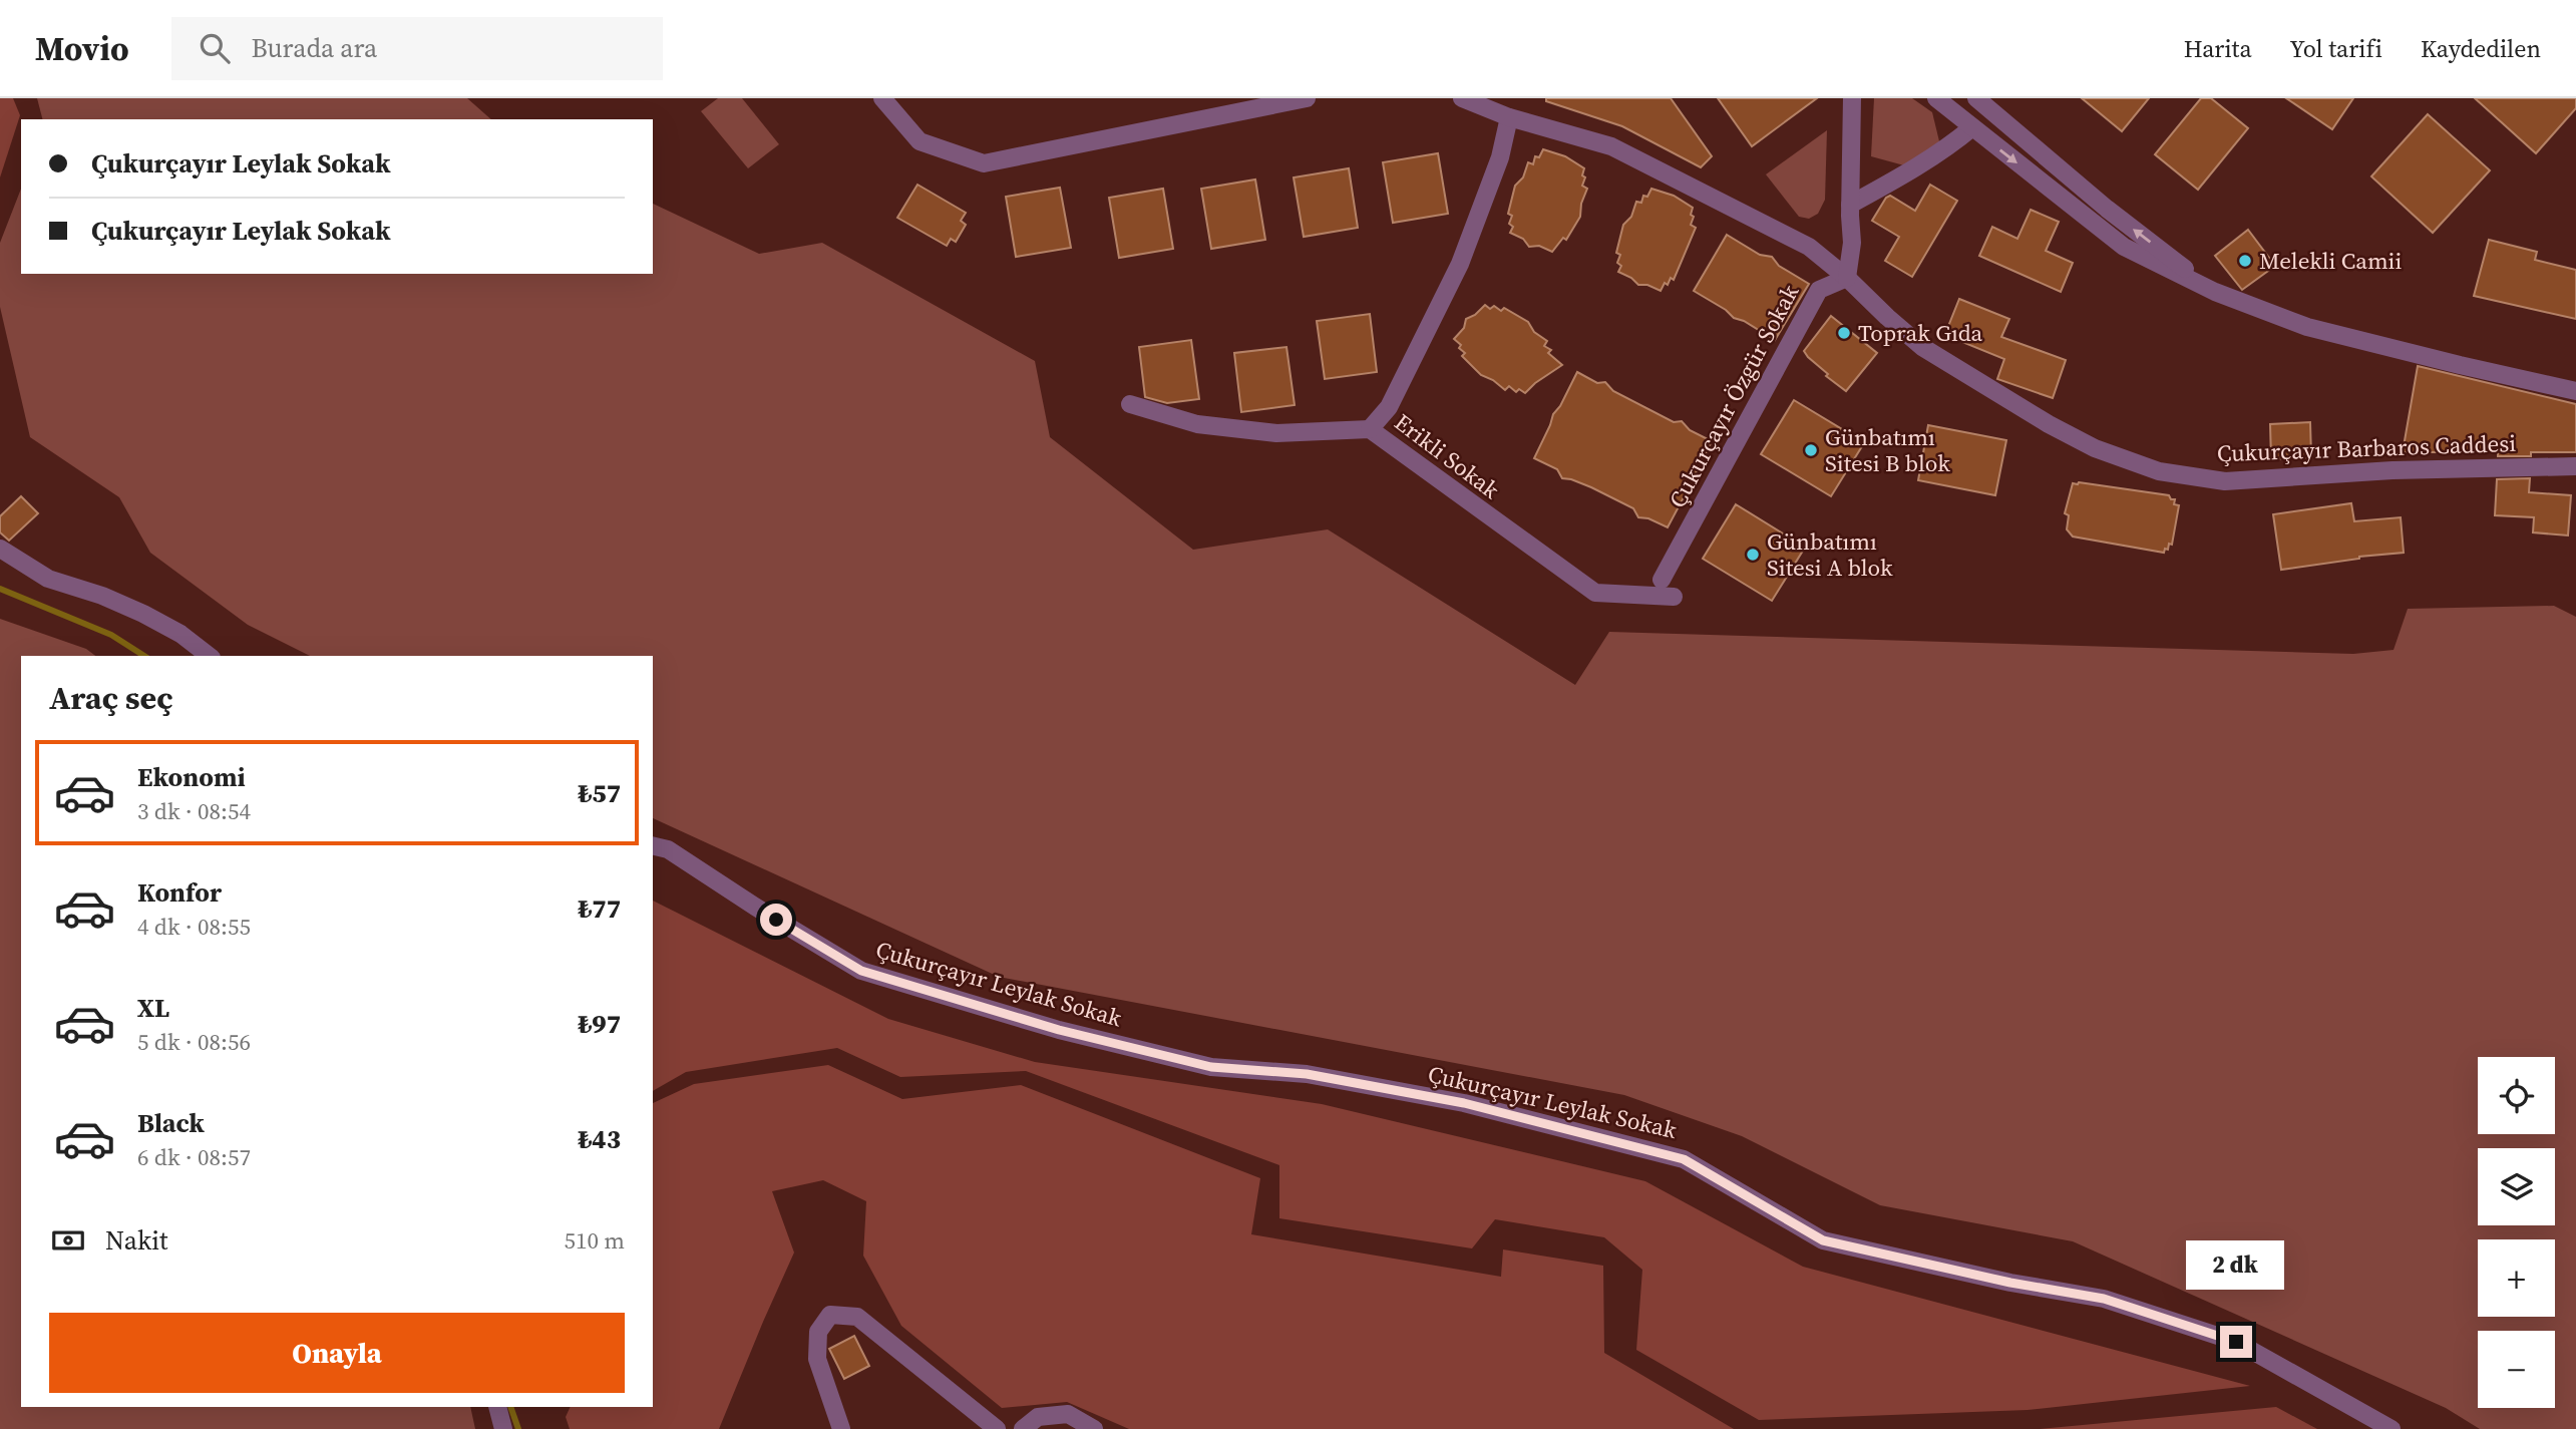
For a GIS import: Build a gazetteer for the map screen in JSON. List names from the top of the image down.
{
  "streets": {
    "street": [
      "Çukurçayır Özgür Sokak",
      "Çukurçayır Barbaros Caddesi",
      "Erikli Sokak",
      "Çukurçayır Leylak Sokak"
    ]
  },
  "crossings": [
    ["Çukurçayır Özgür Sokak", "Çukurçayır Barbaros Caddesi"]
  ],
  "places": [
    "Melekli Camii",
    "Toprak Gıda",
    "Günbatımı Sitesi B blok",
    "Günbatımı Sitesi A blok"
  ],
  "page": {
    "header": "Movio",
    "search": "Burada ara",
    "nav": ["Harita", "Yol tarifi", "Kaydedilen"],
    "banner": ["Çukurçayır Leylak Sokak", "Çukurçayır Leylak Sokak"],
    "heading": "Araç seç",
    "list": [
      {
        "name": "Ekonomi",
        "note": "3 dk · 08:54",
        "value": "₺57"
      },
      {
        "name": "Konfor",
        "note": "4 dk · 08:55",
        "value": "₺77"
      },
      {
        "name": "XL",
        "note": "5 dk · 08:56",
        "value": "₺97"
      },
      {
        "name": "Black",
        "note": "6 dk · 08:57",
        "value": "₺43"
      }
    ],
    "map_buttons": ["+", "−"],
    "pay": ["Nakit", "510 m"],
    "bubble": "2 dk",
    "buttons": "Onayla"
  }
}
